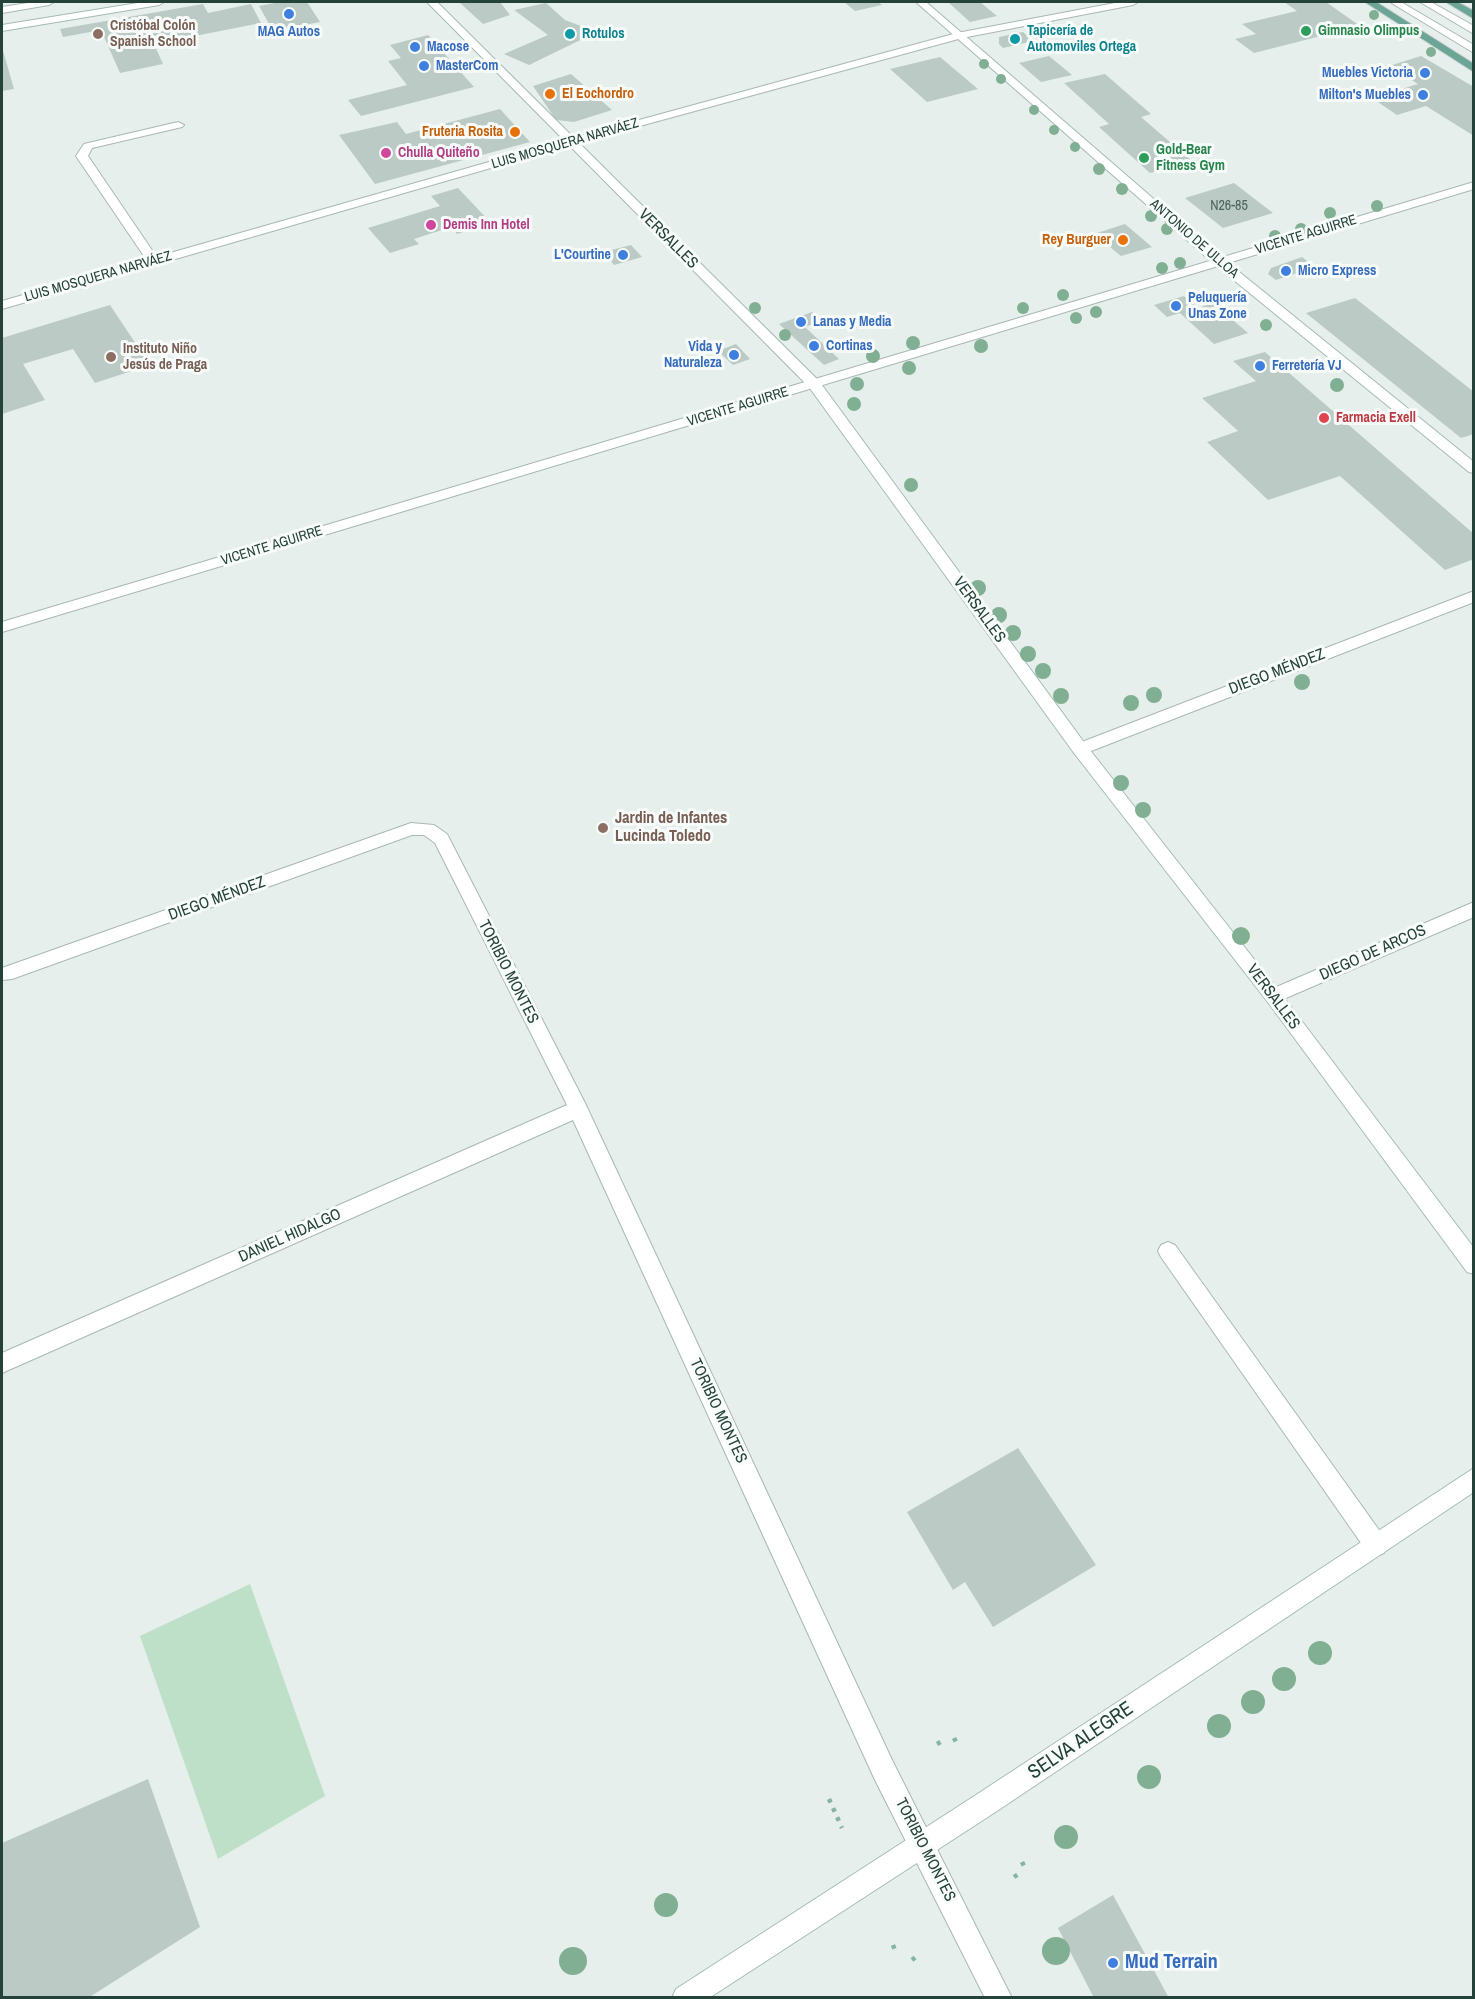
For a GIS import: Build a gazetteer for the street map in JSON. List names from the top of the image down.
{
  "streets": {
    "street": [
      "LUIS MOSQUERA NARVÁEZ",
      "VICENTE AGUIRRE",
      "VERSALLES",
      "ANTONIO DE ULLOA",
      "DIEGO MÉNDEZ",
      "DIEGO DE ARCOS",
      "TORIBIO MONTES",
      "DANIEL HIDALGO",
      "SELVA ALEGRE"
    ]
  },
  "crossings": [
    ["LUIS MOSQUERA NARVÁEZ", "VERSALLES"],
    ["LUIS MOSQUERA NARVÁEZ", "ANTONIO DE ULLOA"],
    ["VICENTE AGUIRRE", "VERSALLES"],
    ["VICENTE AGUIRRE", "ANTONIO DE ULLOA"],
    ["VERSALLES", "DIEGO MÉNDEZ"],
    ["VERSALLES", "DIEGO DE ARCOS"],
    ["DIEGO MÉNDEZ", "TORIBIO MONTES"],
    ["TORIBIO MONTES", "DANIEL HIDALGO"],
    ["TORIBIO MONTES", "SELVA ALEGRE"]
  ],
  "places": [
    "MAG Autos",
    "Gimnasio Olimpus",
    "Cristóbal Colón Spanish School",
    "Rotulos",
    "Tapicería de Automoviles Ortega",
    "Macose",
    "MasterCom",
    "Muebles Victoria",
    "El Eochordro",
    "Milton's Muebles",
    "Fruteria Rosita",
    "Chulla Quiteño",
    "Gold-Bear Fitness Gym",
    "Demis Inn Hotel",
    "Rey Burguer",
    "L'Courtine",
    "Micro Express",
    "Peluquería Unas Zone",
    "Lanas y Media",
    "Cortinas",
    "Vida y Naturaleza",
    "Instituto Niño Jesús de Praga",
    "Ferretería VJ",
    "Farmacia Exell",
    "Jardin de Infantes Lucinda Toledo",
    "Mud Terrain"
  ],
  "house_numbers": ["N26-85"]
}
